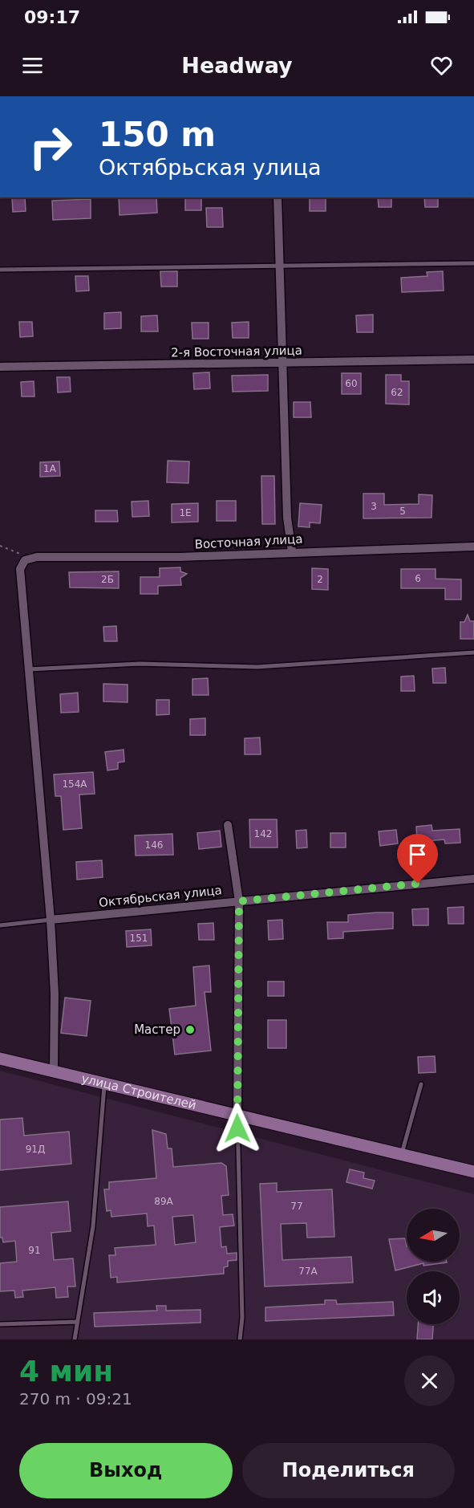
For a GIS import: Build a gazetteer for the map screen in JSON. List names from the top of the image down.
{
  "streets": {
    "main road": ["улица Строителей"],
    "street": ["2-я Восточная улица", "Восточная улица", "Октябрьская улица"]
  },
  "places": ["Мастер"],
  "house_numbers": [
    "60",
    "62",
    "1А",
    "3",
    "5",
    "1Е",
    "6",
    "2Б",
    "2",
    "154А",
    "142",
    "146",
    "151",
    "91Д",
    "89А",
    "77",
    "91",
    "77А"
  ],
  "north": "left",
  "page": {
    "status": "09:17",
    "header": "Headway",
    "turn": ["150 m", "Октябрьская улица"],
    "heading": ["4 мин", "270 m · 09:21"],
    "buttons": ["Выход", "Поделиться"]
  }
}
